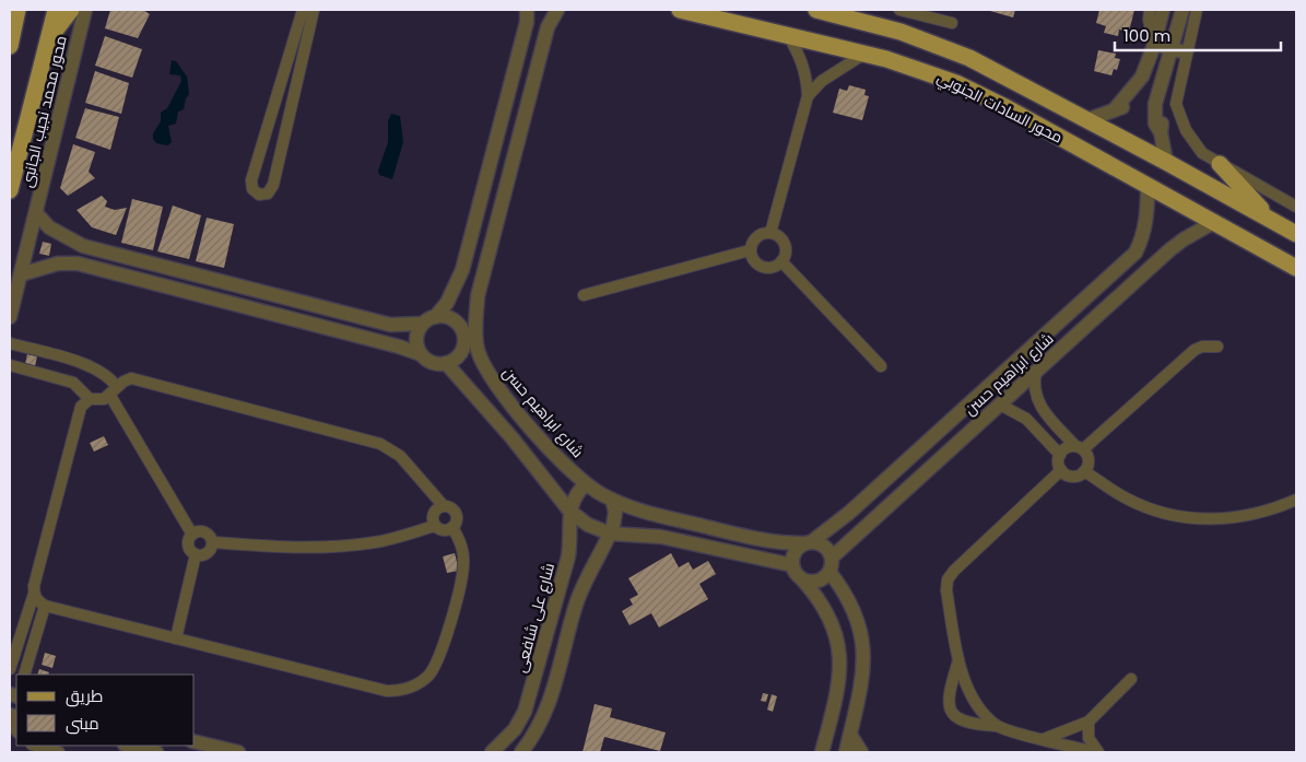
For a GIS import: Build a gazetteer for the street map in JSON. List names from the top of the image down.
{
  "streets": {
    "main road": ["محور السادات الجنوبي"],
    "street": ["محور محمد نجيب الجانبى", "شارع ابراهيم حسن", "شارع على شافعى"]
  },
  "crossings": [
    ["محور السادات الجنوبي", "شارع ابراهيم حسن"]
  ],
  "legend": ["طريق", "مبنى"],
  "scale_bar": "100 m"
}
